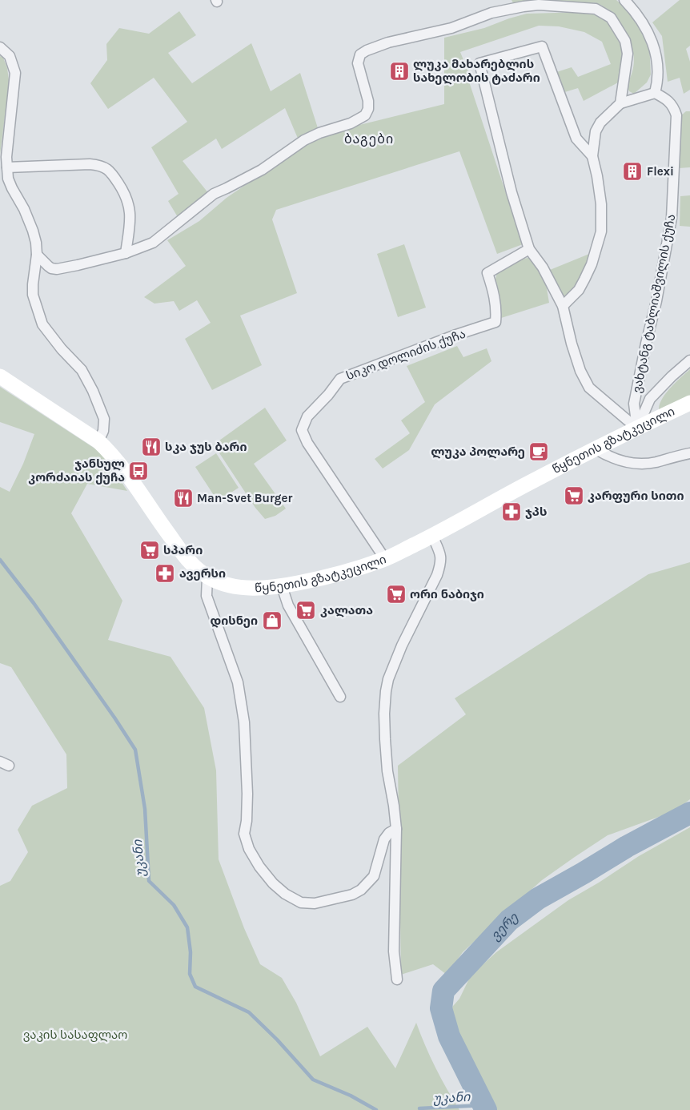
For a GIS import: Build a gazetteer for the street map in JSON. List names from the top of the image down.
{
  "streets": {
    "main road": ["წყნეთის გზატკეცილი"],
    "street": ["ვახტანგ ტაბლიაშვილის ქუჩა", "სიკო დოლიძის ქუჩა"]
  },
  "crossings": [
    ["ვახტანგ ტაბლიაშვილის ქუჩა", "წყნეთის გზატკეცილი"],
    ["სიკო დოლიძის ქუჩა", "წყნეთის გზატკეცილი"]
  ],
  "districts": ["ბაგები"],
  "water": ["უკანი", "ვერე"],
  "parks": ["ვაკის სასაფლაო"],
  "places": {
    "building": ["ლუკა მახარებლის სახელობის ტაძარი", "Flexi"],
    "restaurant": ["სკა ჯუს ბარი", "Man-Svet Burger"],
    "cafe": ["ლუკა პოლარე"],
    "bus stop": ["ჯანსულ კორძაიას ქუჩა"],
    "supermarket": [
      "კარფური სითი",
      "სპარი",
      "ორი ნაბიჯი",
      "კალათა"
    ],
    "pharmacy": ["ჯპს", "ავერსი"],
    "shop": ["დისნეი"]
  }
}
